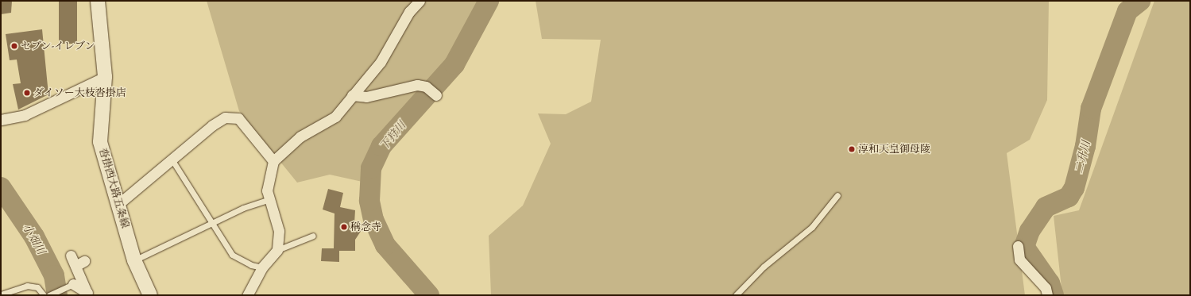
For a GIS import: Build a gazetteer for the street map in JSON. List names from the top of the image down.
{
  "streets": {
    "main road": ["沓掛西大路五条線"]
  },
  "water": ["下狩川", "二升川", "小畑川"],
  "places": [
    "セブン-イレブン",
    "ダイソー大枝沓掛店",
    "淳和天皇御母陵",
    "稱念寺"
  ]
}
